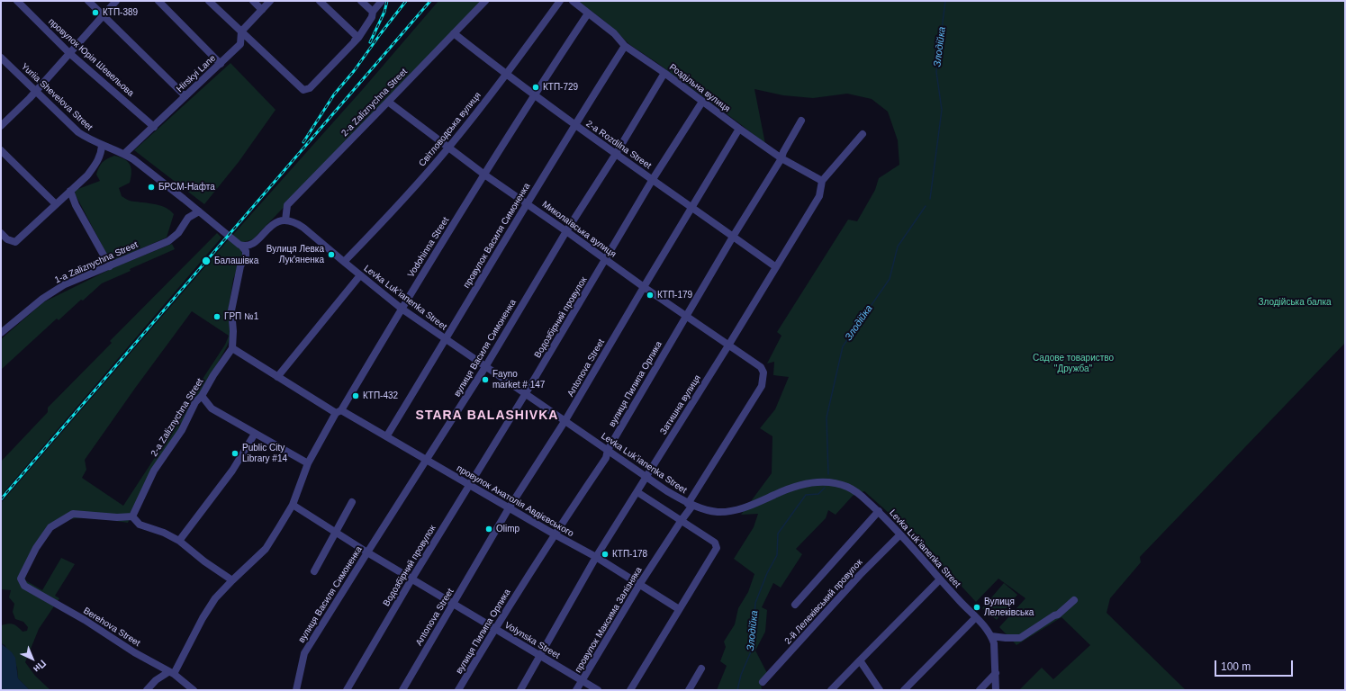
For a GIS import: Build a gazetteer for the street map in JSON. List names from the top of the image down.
{
  "streets": {
    "street": [
      "провулок Юрія Шевельова",
      "Hirskyi Lane",
      "Роздільна вулиця",
      "Yuriia Shevelova Street",
      "2-a Zaliznychna Street",
      "Світловодська вулиця",
      "2-a Rozdilna Street",
      "Миколаївська вулиця",
      "провулок Василя Симоненка",
      "Vodohinna Street",
      "1-a Zaliznychna Street",
      "Levka Lukʼianenka Street",
      "Водозбірний провулок",
      "вулиця Василя Симоненка",
      "Antonova Street",
      "вулиця Пилипа Орлика",
      "Затишна вулиця",
      "провулок Анатолія Авдієвського",
      "2-й Лелеківський провулок",
      "провулок Максима Залізняка",
      "Berehova Street",
      "Volynska Street"
    ]
  },
  "crossings": [
    ["провулок Юрія Шевельова", "Hirskyi Lane"],
    ["Hirskyi Lane", "Yuriia Shevelova Street"],
    ["Роздільна вулиця", "провулок Василя Симоненка"],
    ["Роздільна вулиця", "Vodohinna Street"],
    ["Роздільна вулиця", "Водозбірний провулок"],
    ["Роздільна вулиця", "вулиця Василя Симоненка"],
    ["Роздільна вулиця", "Antonova Street"],
    ["Роздільна вулиця", "вулиця Пилипа Орлика"],
    ["Роздільна вулиця", "Затишна вулиця"],
    ["Yuriia Shevelova Street", "1-a Zaliznychna Street"],
    ["2-a Zaliznychna Street", "2-a Rozdilna Street"],
    ["2-a Zaliznychna Street", "Миколаївська вулиця"],
    ["2-a Zaliznychna Street", "Levka Lukʼianenka Street"],
    ["2-a Zaliznychna Street", "провулок Анатолія Авдієвського"],
    ["2-a Zaliznychna Street", "Berehova Street"],
    ["Світловодська вулиця", "2-a Rozdilna Street"],
    ["Світловодська вулиця", "Миколаївська вулиця"],
    ["Світловодська вулиця", "Levka Lukʼianenka Street"],
    ["2-a Rozdilna Street", "провулок Василя Симоненка"],
    ["2-a Rozdilna Street", "Vodohinna Street"],
    ["2-a Rozdilna Street", "Водозбірний провулок"],
    ["2-a Rozdilna Street", "вулиця Василя Симоненка"],
    ["2-a Rozdilna Street", "Antonova Street"],
    ["2-a Rozdilna Street", "вулиця Пилипа Орлика"],
    ["2-a Rozdilna Street", "Затишна вулиця"],
    ["Миколаївська вулиця", "провулок Василя Симоненка"],
    ["Миколаївська вулиця", "Vodohinna Street"],
    ["Миколаївська вулиця", "Водозбірний провулок"],
    ["Миколаївська вулиця", "вулиця Василя Симоненка"],
    ["Миколаївська вулиця", "Antonova Street"],
    ["Миколаївська вулиця", "вулиця Пилипа Орлика"],
    ["Миколаївська вулиця", "Затишна вулиця"],
    ["Миколаївська вулиця", "провулок Максима Залізняка"],
    ["провулок Василя Симоненка", "Levka Lukʼianenka Street"],
    ["провулок Василя Симоненка", "провулок Анатолія Авдієвського"],
    ["Vodohinna Street", "Levka Lukʼianenka Street"],
    ["Vodohinna Street", "провулок Анатолія Авдієвського"],
    ["Vodohinna Street", "Berehova Street"],
    ["Vodohinna Street", "Volynska Street"],
    ["Levka Lukʼianenka Street", "Водозбірний провулок"],
    ["Levka Lukʼianenka Street", "вулиця Василя Симоненка"],
    ["Levka Lukʼianenka Street", "Antonova Street"],
    ["Levka Lukʼianenka Street", "вулиця Пилипа Орлика"],
    ["Levka Lukʼianenka Street", "Затишна вулиця"],
    ["Levka Lukʼianenka Street", "2-й Лелеківський провулок"],
    ["Levka Lukʼianenka Street", "провулок Максима Залізняка"],
    ["Водозбірний провулок", "провулок Анатолія Авдієвського"],
    ["Водозбірний провулок", "Volynska Street"],
    ["вулиця Василя Симоненка", "провулок Анатолія Авдієвського"],
    ["вулиця Василя Симоненка", "Volynska Street"],
    ["Antonova Street", "провулок Анатолія Авдієвського"],
    ["Antonova Street", "Volynska Street"],
    ["вулиця Пилипа Орлика", "провулок Анатолія Авдієвського"],
    ["вулиця Пилипа Орлика", "Volynska Street"],
    ["Затишна вулиця", "провулок Анатолія Авдієвського"],
    ["Затишна вулиця", "Volynska Street"],
    ["провулок Анатолія Авдієвського", "провулок Максима Залізняка"],
    ["провулок Максима Залізняка", "Volynska Street"]
  ],
  "districts": ["STARA BALASHIVKA"],
  "water": ["Злодійка"],
  "parks": ["Злодійська балка", "Садове товариство \"Дружба\""],
  "places": [
    "КТП-389",
    "КТП-729",
    "БРСМ-Нафта",
    "Вулиця Левка Лук'яненка",
    "Балашівка",
    "КТП-179",
    "ГРП №1",
    "Fayno market # 147",
    "КТП-432",
    "Public City Library #14",
    "Olimp",
    "КТП-178",
    "Вулиця Лелеківська"
  ],
  "scale_bar": "100 m",
  "north": "bottom right"
}
